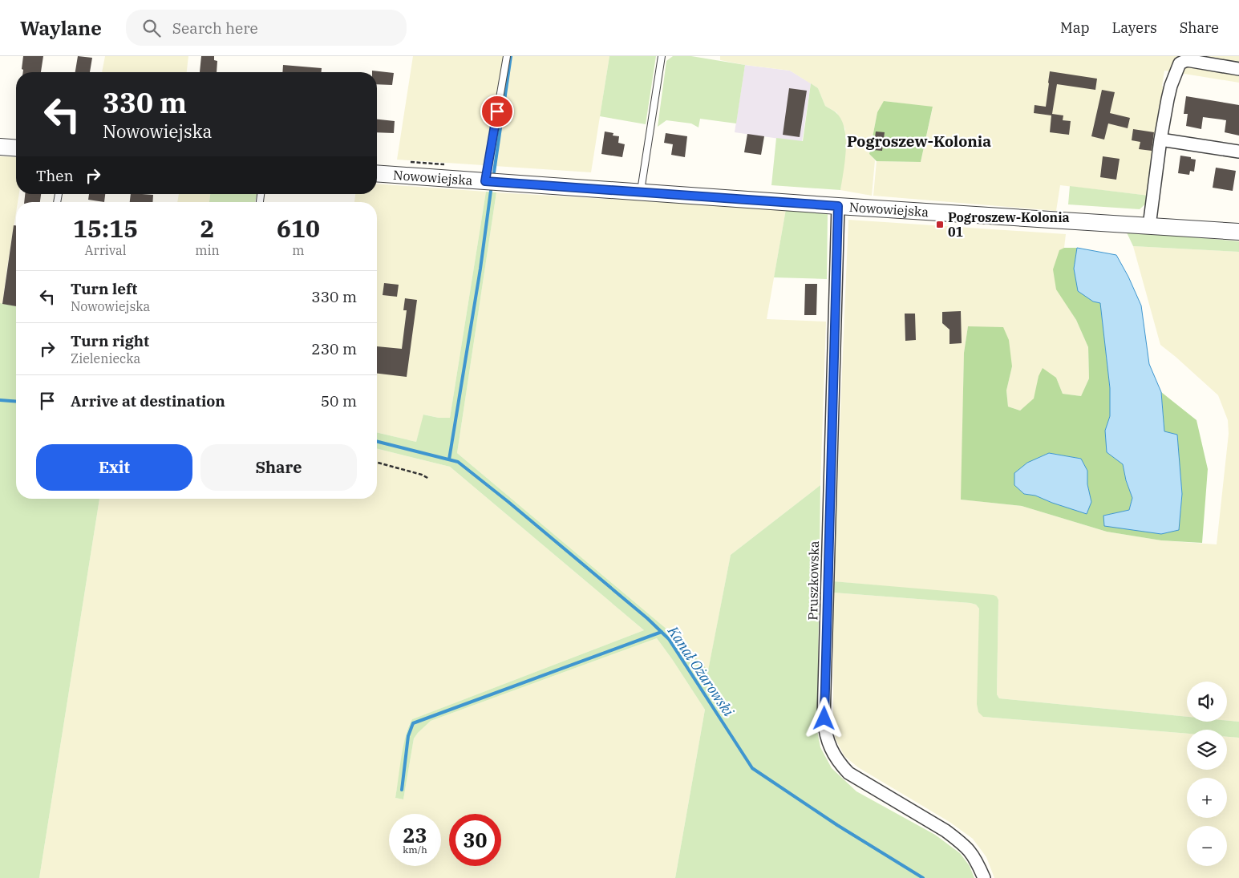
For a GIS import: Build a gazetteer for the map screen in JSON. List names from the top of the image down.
{
  "streets": {
    "street": ["Nowowiejska", "Pruszkowska"]
  },
  "crossings": [
    ["Nowowiejska", "Pruszkowska"]
  ],
  "districts": ["Pogroszew-Kolonia"],
  "water": ["Kanał Ożarowski"],
  "places": {
    "transit": ["Pogroszew-Kolonia 01"]
  },
  "page": {
    "header": "Waylane",
    "search": "Search here",
    "nav": ["Map", "Layers", "Share"],
    "turn": ["330 m", "Nowowiejska"],
    "then": "Then",
    "eta": [
      "15:15",
      "Arrival",
      "2",
      "min",
      "610",
      "m"
    ],
    "list": [
      {
        "name": "Turn left",
        "note": "Nowowiejska",
        "value": "330 m"
      },
      {
        "name": "Turn right",
        "note": "Zieleniecka",
        "value": "230 m"
      },
      {
        "name": "Arrive at destination",
        "value": "50 m"
      }
    ],
    "buttons": ["Exit", "Share"],
    "map_buttons": ["+", "−"],
    "speed": "23 km/h",
    "limit": "30"
  }
}
